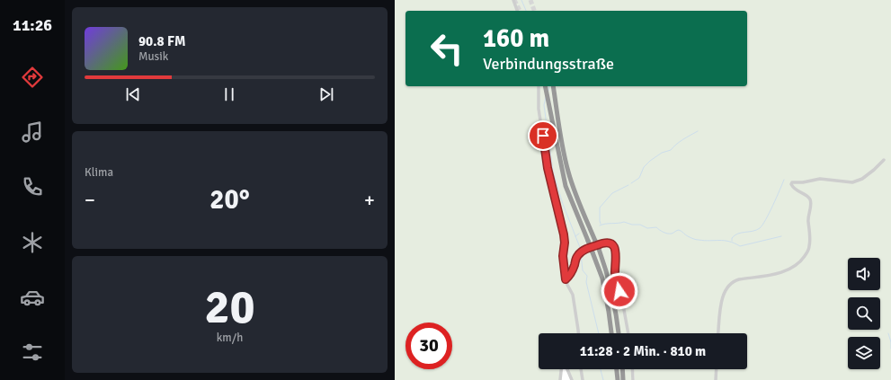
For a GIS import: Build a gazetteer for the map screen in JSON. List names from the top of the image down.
{
  "page": {
    "tabs": "11:26",
    "turn": ["160 m", "Verbindungsstraße"],
    "song": ["90.8 FM", "Musik"],
    "tile": [
      "Klima",
      ["20", "km/h"]
    ],
    "heat": ["−", "20°", "+"],
    "limit": "30",
    "trip": "11:28 · 2 Min. · 810 m"
  }
}
